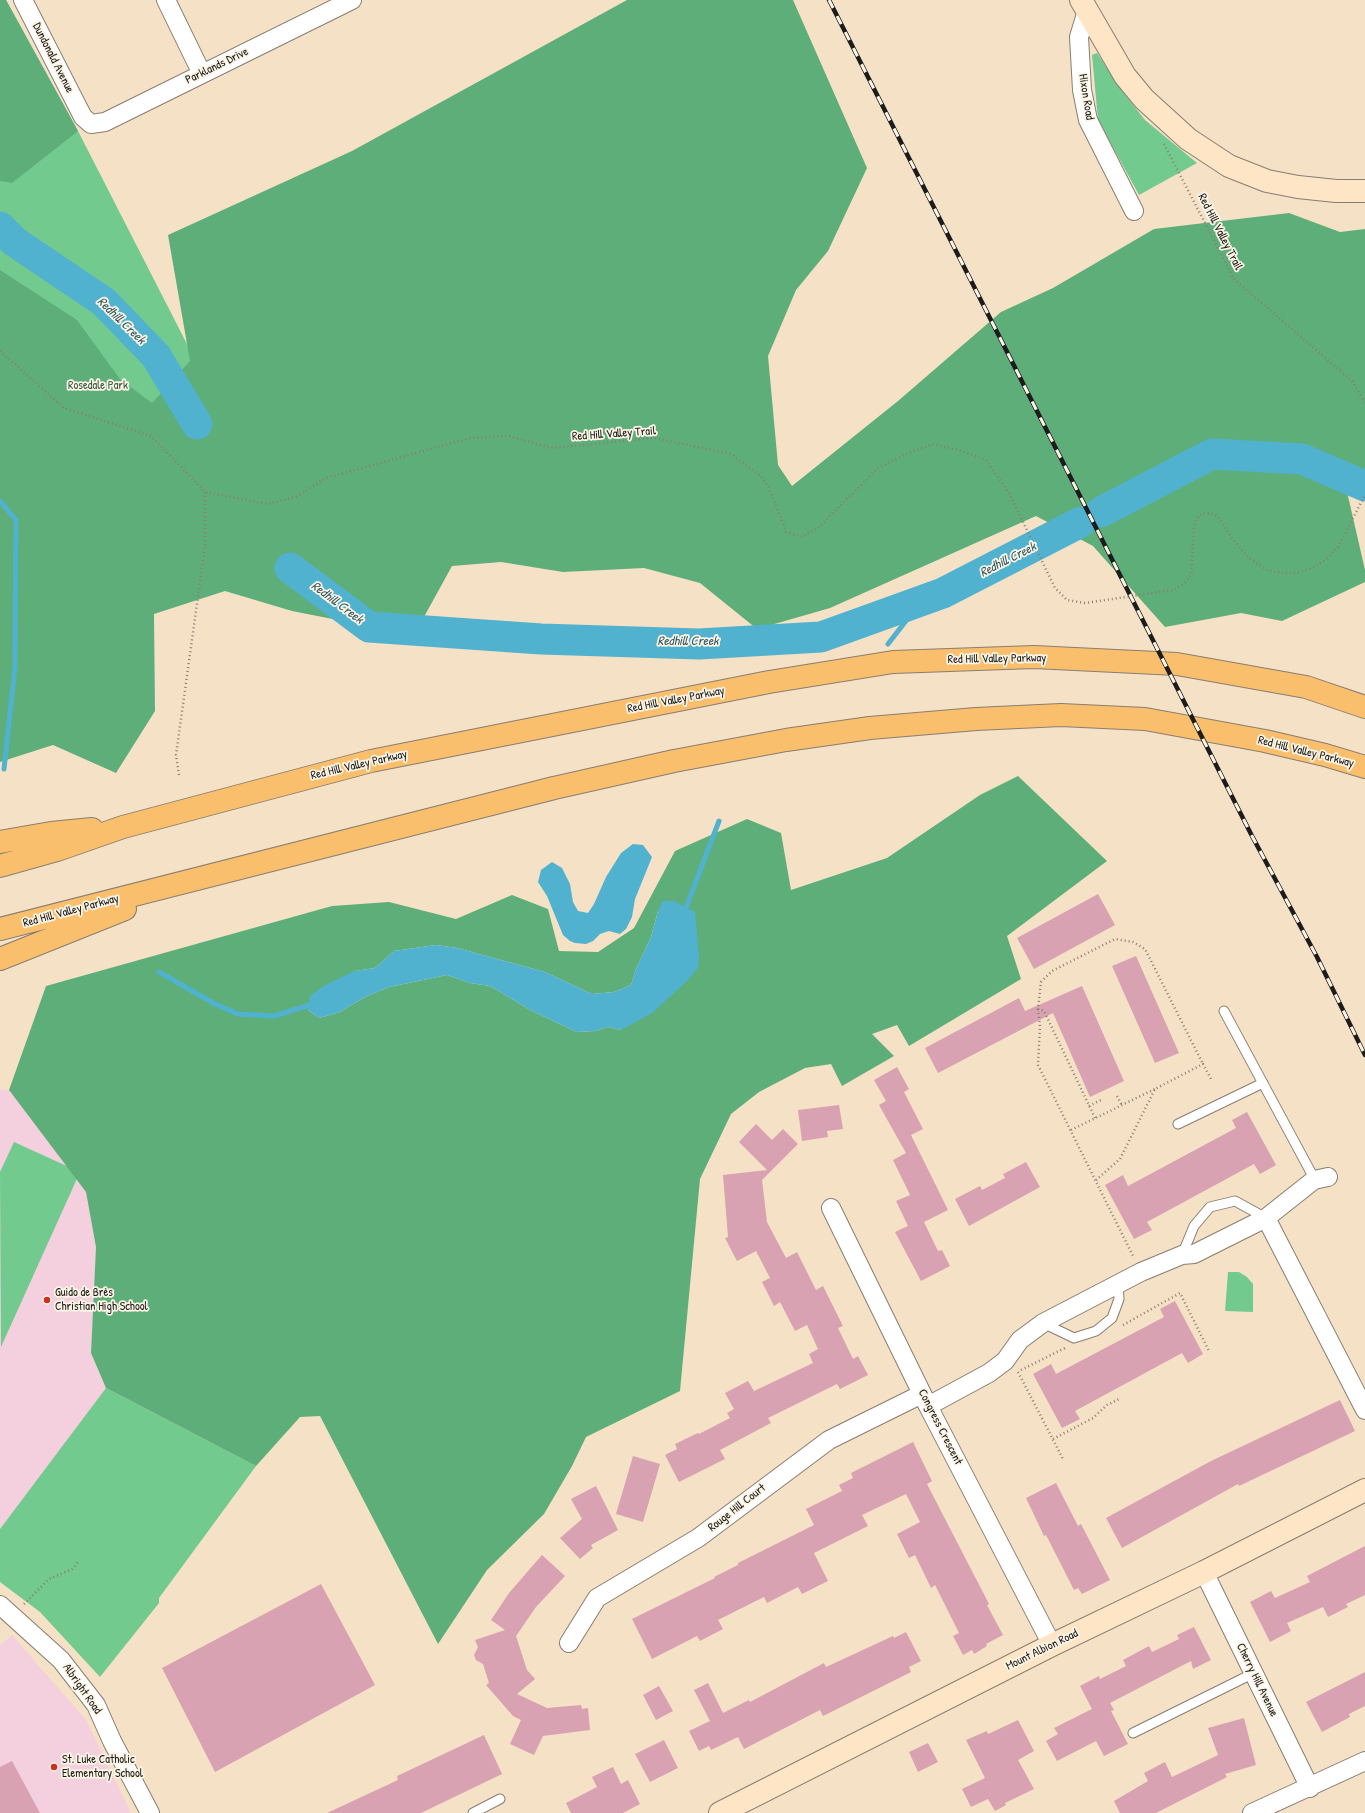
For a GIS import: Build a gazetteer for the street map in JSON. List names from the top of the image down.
{
  "streets": {
    "highway": ["Red Hill Valley Parkway"],
    "street": [
      "Dundonald Avenue",
      "Parklands Drive",
      "Hixon Road",
      "Congress Crescent",
      "Rouge Hill Court",
      "Mount Albion Road",
      "Cherry Hill Avenue",
      "Albright Road"
    ],
    "path": ["Red Hill Valley Trail"]
  },
  "crossings": [
    ["Dundonald Avenue", "Parklands Drive"],
    ["Congress Crescent", "Rouge Hill Court"],
    ["Congress Crescent", "Mount Albion Road"],
    ["Mount Albion Road", "Cherry Hill Avenue"]
  ],
  "water": ["Redhill Creek"],
  "parks": ["Rosedale Park"],
  "places": ["Guido de Brès Christian High School", "St. Luke Catholic Elementary School"]
}
